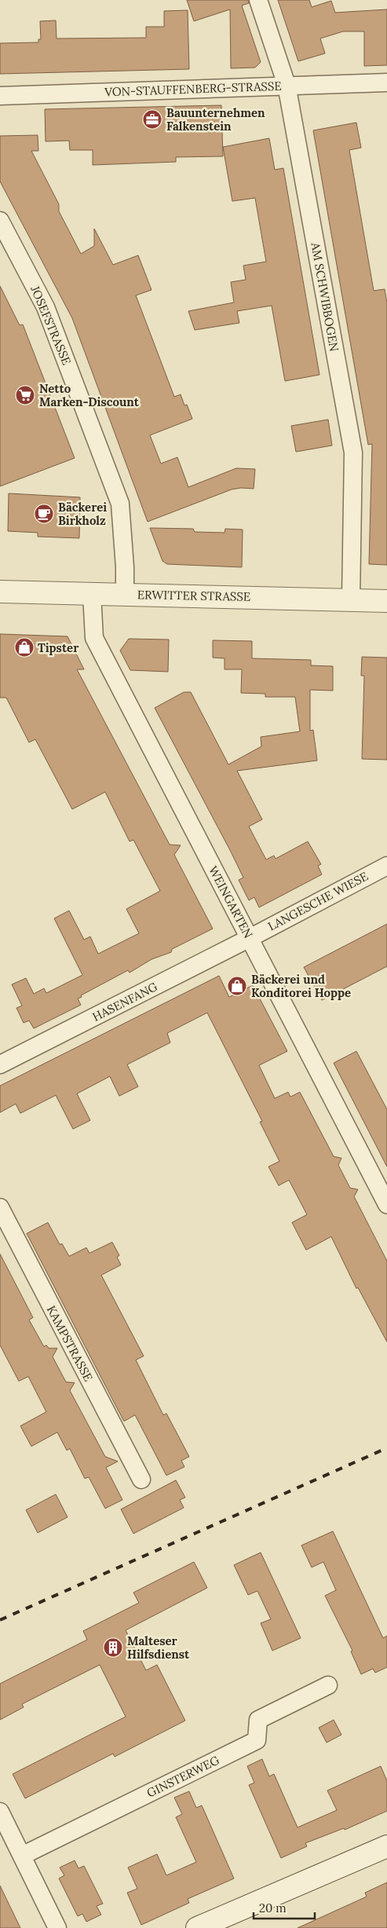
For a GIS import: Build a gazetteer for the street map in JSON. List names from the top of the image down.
{
  "streets": {
    "street": [
      "VON-STAUFFENBERG-STRASSE",
      "AM SCHWIBBOGEN",
      "JOSEFSTRASSE",
      "ERWITTER STRASSE",
      "LANGESCHE WIESE",
      "WEINGARTEN",
      "HASENFANG",
      "KAMPSTRASSE",
      "GINSTERWEG"
    ]
  },
  "crossings": [
    ["VON-STAUFFENBERG-STRASSE", "AM SCHWIBBOGEN"],
    ["AM SCHWIBBOGEN", "ERWITTER STRASSE"],
    ["JOSEFSTRASSE", "ERWITTER STRASSE"],
    ["ERWITTER STRASSE", "WEINGARTEN"],
    ["LANGESCHE WIESE", "WEINGARTEN"],
    ["LANGESCHE WIESE", "HASENFANG"],
    ["WEINGARTEN", "HASENFANG"]
  ],
  "places": {
    "office": ["Bauunternehmen Falkenstein"],
    "supermarket": ["Netto Marken-Discount"],
    "cafe": ["Bäckerei Birkholz"],
    "shop": ["Tipster", "Bäckerei und Konditorei Hoppe"],
    "building": ["Malteser Hilfsdienst"]
  },
  "scale_bar": "20 m"
}
